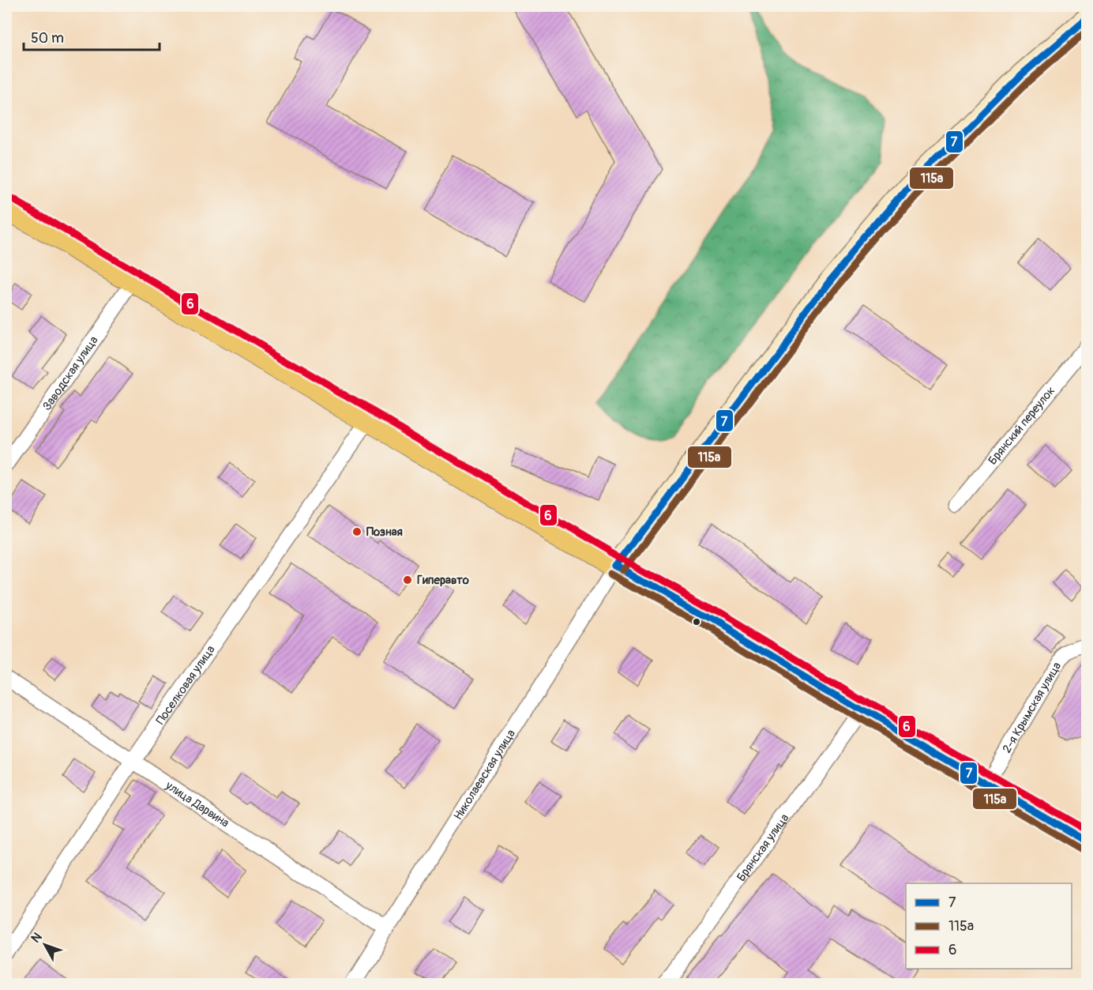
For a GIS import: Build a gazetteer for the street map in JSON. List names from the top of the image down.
{
  "streets": {
    "street": [
      "Заводская улица",
      "Брянский переулок",
      "Поселковая улица",
      "2-я Крымская улица",
      "Николаевская улица",
      "улица Дарвина",
      "Брянская улица"
    ]
  },
  "crossings": [
    ["Поселковая улица", "улица Дарвина"],
    ["Николаевская улица", "улица Дарвина"]
  ],
  "places": ["Позная", "Гиперавто"],
  "lines": ["transit line 7", "transit line 115а", "transit line 6"],
  "legend": ["7", "115а", "6"],
  "scale_bar": "50 m",
  "north": "top left"
}
